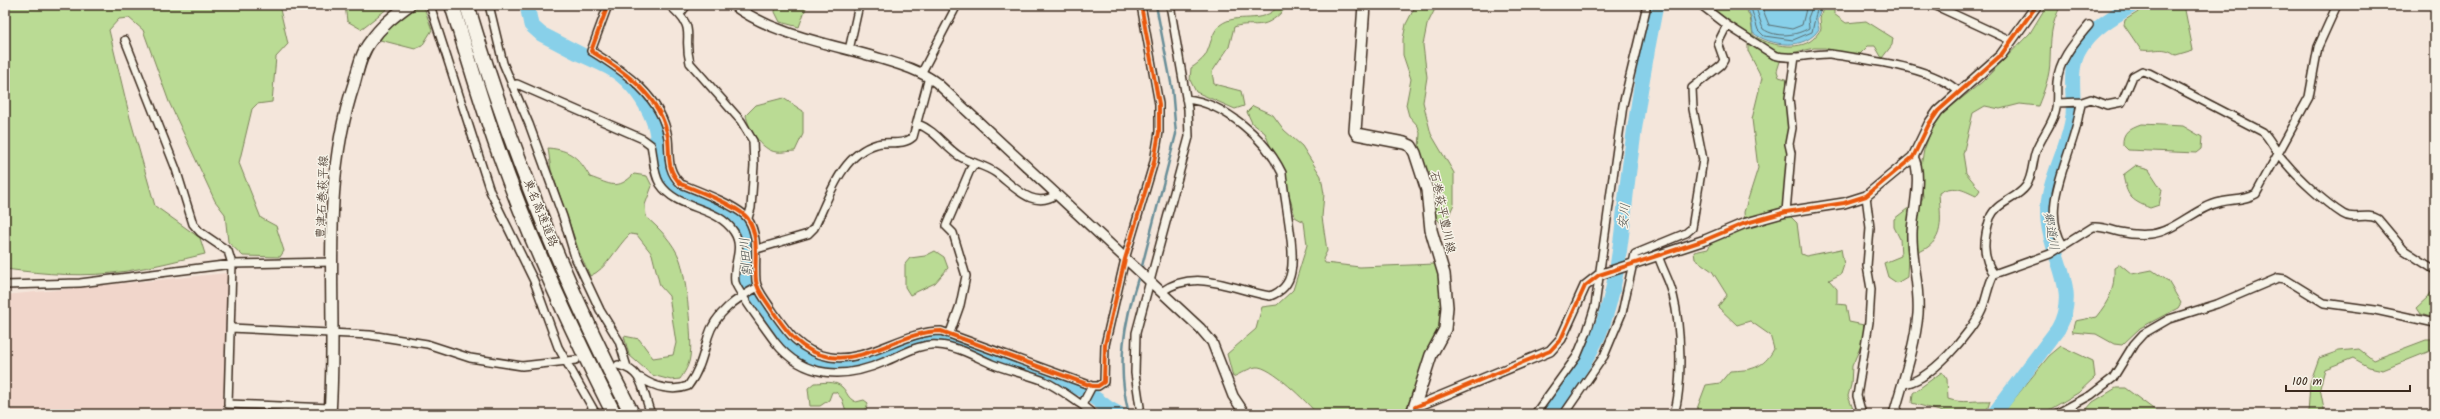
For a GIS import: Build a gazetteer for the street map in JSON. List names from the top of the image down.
{
  "streets": {
    "highway": ["東名高速道路"],
    "main road": ["豊津石巻萩平線", "石巻萩平豊川線"]
  },
  "water": ["安川", "郷道川", "割田川"],
  "scale_bar": "100 m"
}
